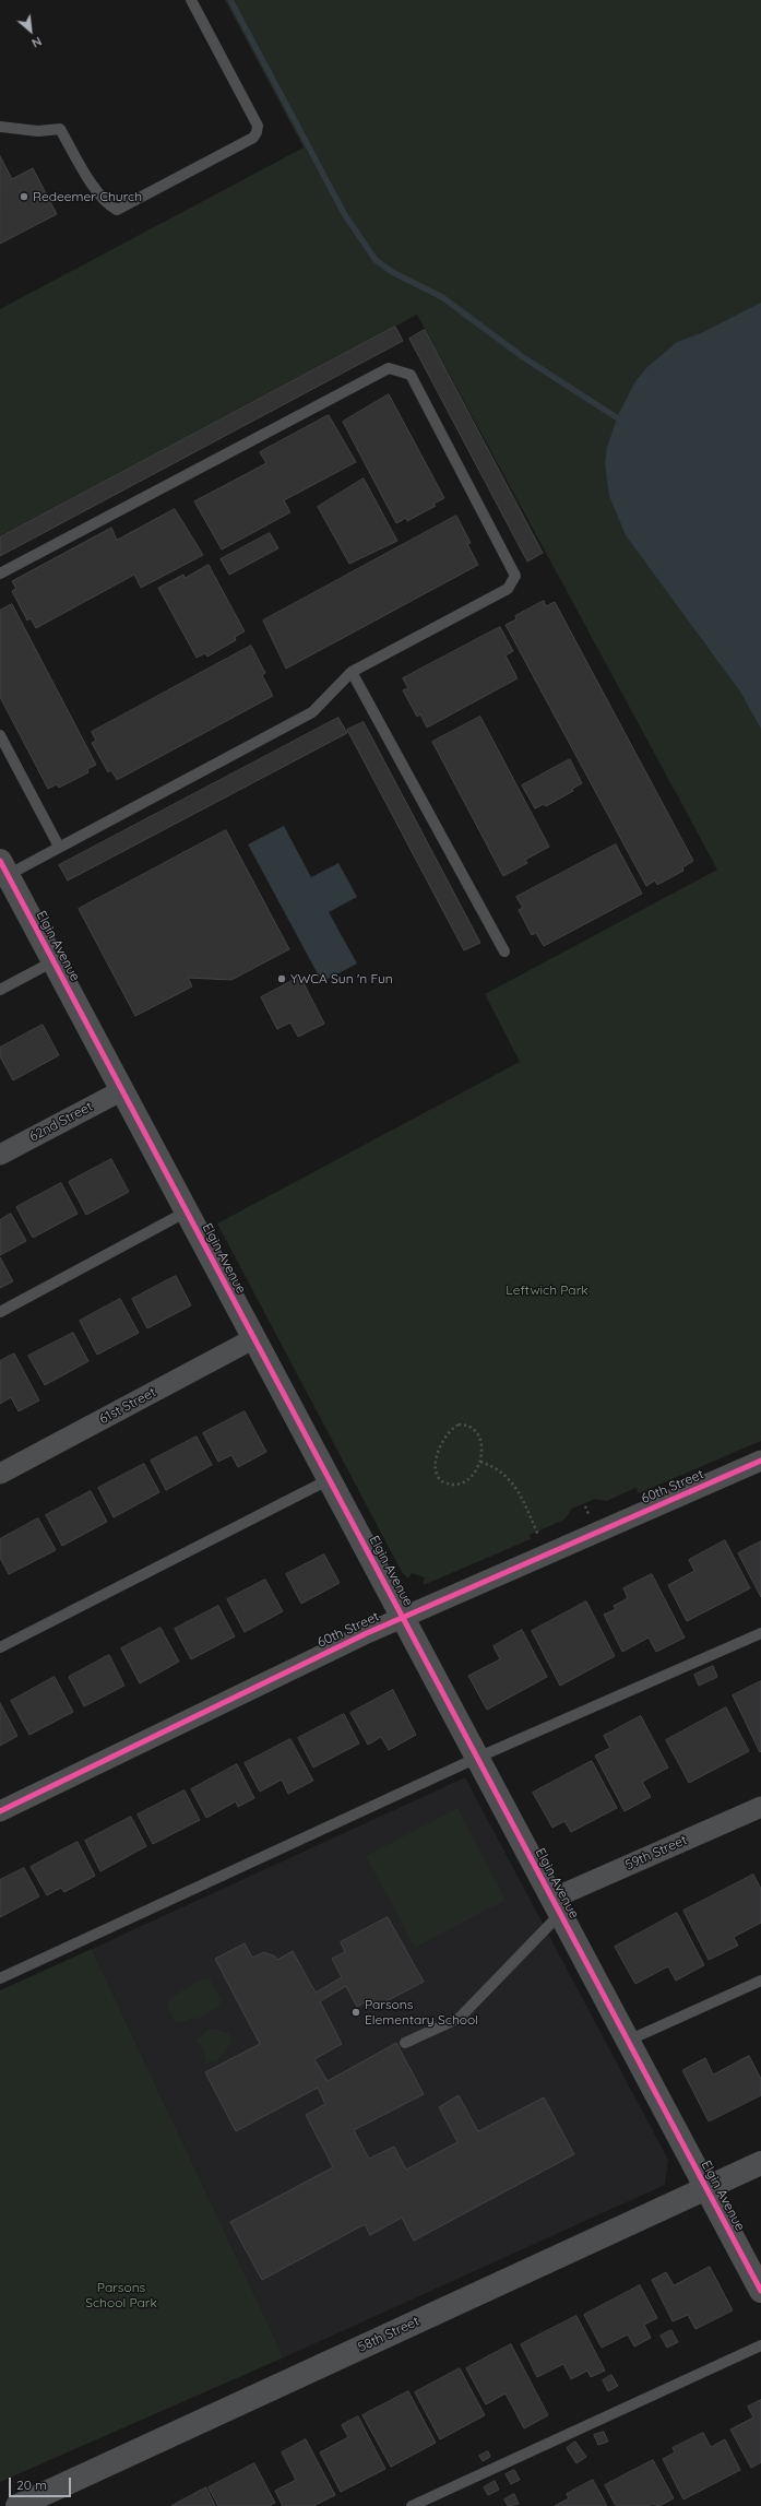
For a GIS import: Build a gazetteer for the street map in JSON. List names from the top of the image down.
{
  "streets": {
    "street": [
      "Elgin Avenue",
      "62nd Street",
      "61st Street",
      "60th Street",
      "59th Street",
      "58th Street"
    ]
  },
  "crossings": [
    ["Elgin Avenue", "62nd Street"],
    ["Elgin Avenue", "61st Street"],
    ["Elgin Avenue", "60th Street"],
    ["Elgin Avenue", "59th Street"],
    ["Elgin Avenue", "58th Street"]
  ],
  "parks": ["Leftwich Park", "Parsons School Park"],
  "places": ["Redeemer Church", "YWCA Sun 'n Fun", "Parsons Elementary School"],
  "scale_bar": "20 m",
  "north": "bottom right"
}
